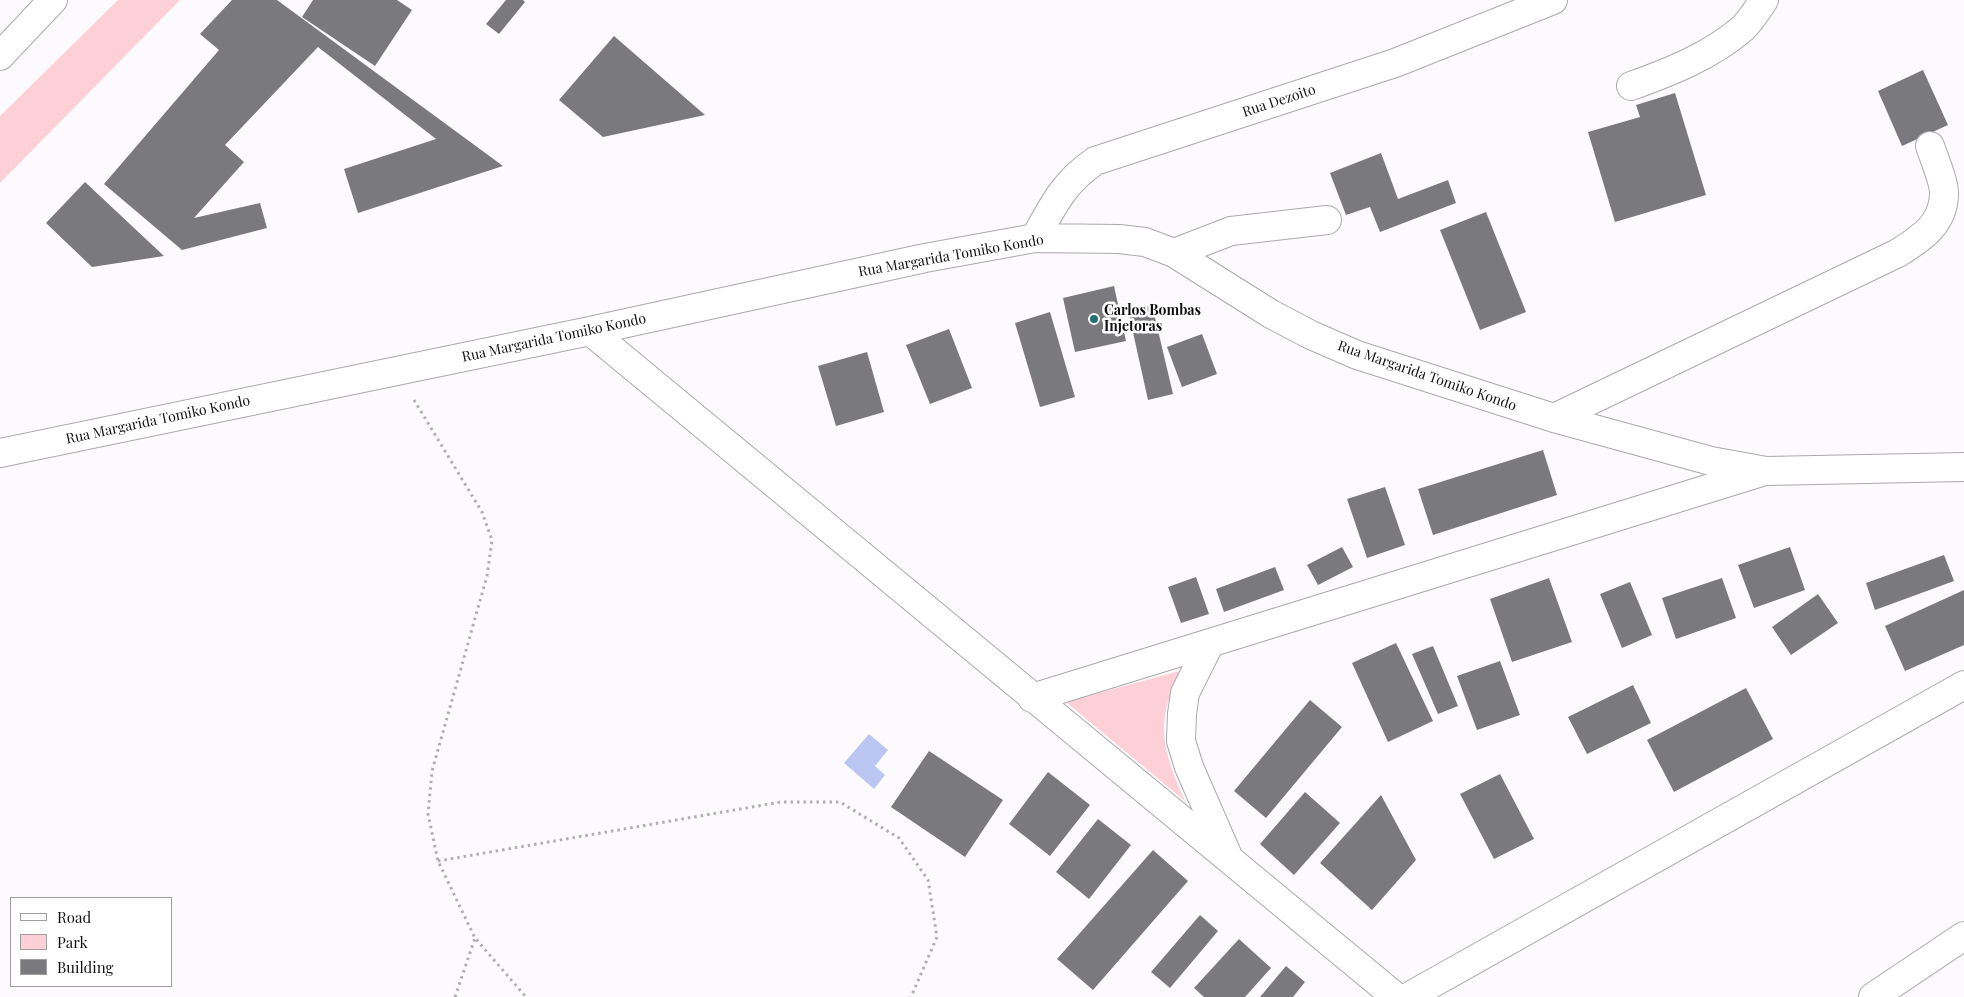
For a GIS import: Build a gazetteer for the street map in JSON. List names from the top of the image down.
{
  "streets": {
    "street": ["Rua Dezoito", "Rua Margarida Tomiko Kondo"]
  },
  "crossings": [
    ["Rua Dezoito", "Rua Margarida Tomiko Kondo"]
  ],
  "places": ["Carlos Bombas Injetoras"],
  "legend": ["Road", "Park", "Building"]
}
